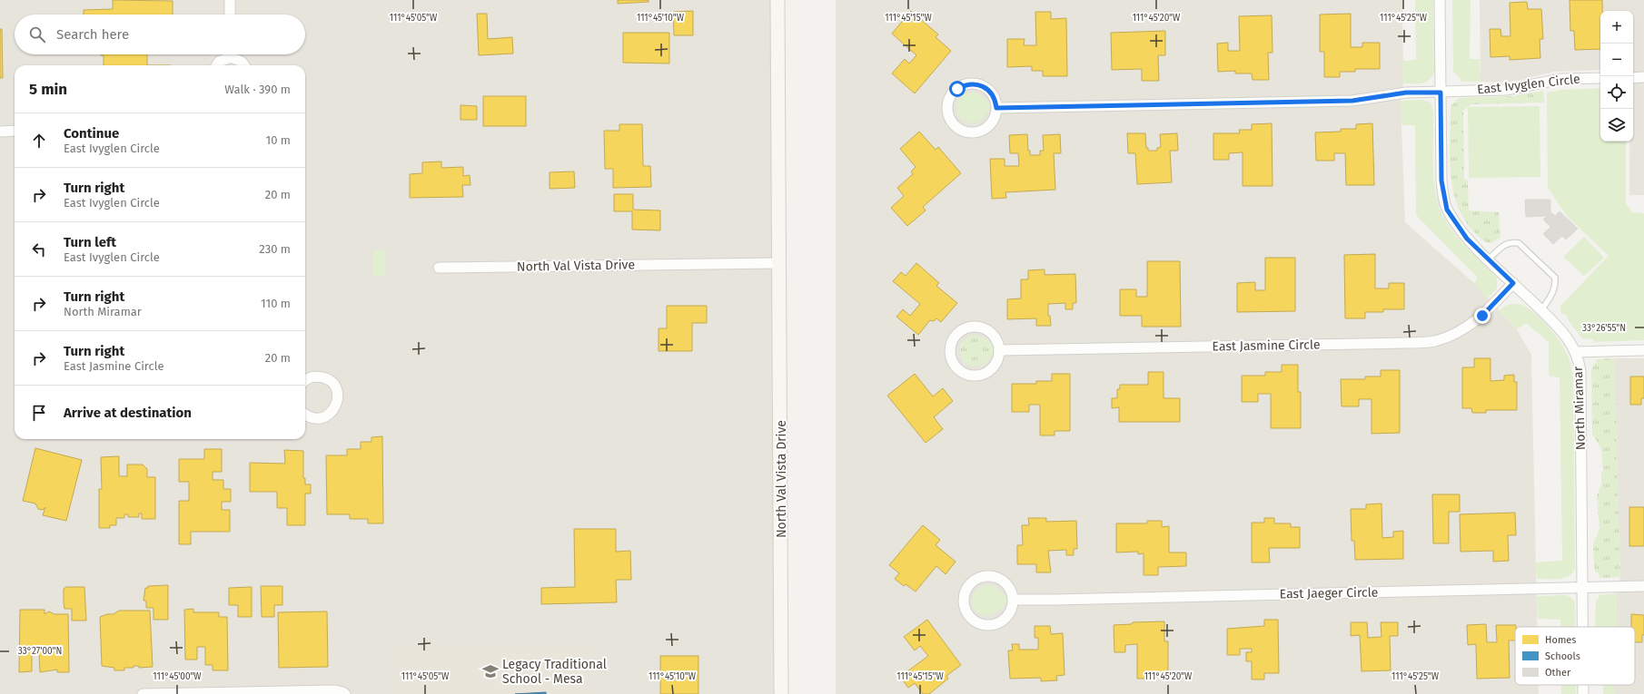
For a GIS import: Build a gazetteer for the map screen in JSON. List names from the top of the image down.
{
  "streets": {
    "main road": ["North Val Vista Drive"],
    "street": [
      "East Ivyglen Circle",
      "East Jasmine Circle",
      "North Miramar",
      "East Jaeger Circle"
    ]
  },
  "crossings": [
    ["East Ivyglen Circle", "North Miramar"],
    ["East Jasmine Circle", "North Miramar"],
    ["North Miramar", "East Jaeger Circle"]
  ],
  "places": {
    "school or university": ["Legacy Traditional School - Mesa"]
  },
  "legend": ["Homes", "Schools", "Other"],
  "page": {
    "map_buttons": ["+", "−"],
    "search": "Search here",
    "heading": ["5 min", "Walk · 390 m"],
    "list": [
      ["Continue", "East Ivyglen Circle", "10 m"],
      ["Turn right", "East Ivyglen Circle", "20 m"],
      ["Turn left", "East Ivyglen Circle", "230 m"],
      ["Turn right", "North Miramar", "110 m"],
      ["Turn right", "East Jasmine Circle", "20 m"],
      "Arrive at destination"
    ]
  },
  "coordinates": [
    "111°45'05\"W",
    "111°45'15\"W",
    "111°45'10\"W",
    "111°45'20\"W",
    "111°45'25\"W",
    "33°26'55\"N",
    "33°27'00\"N",
    "111°45'00\"W"
  ]
}
